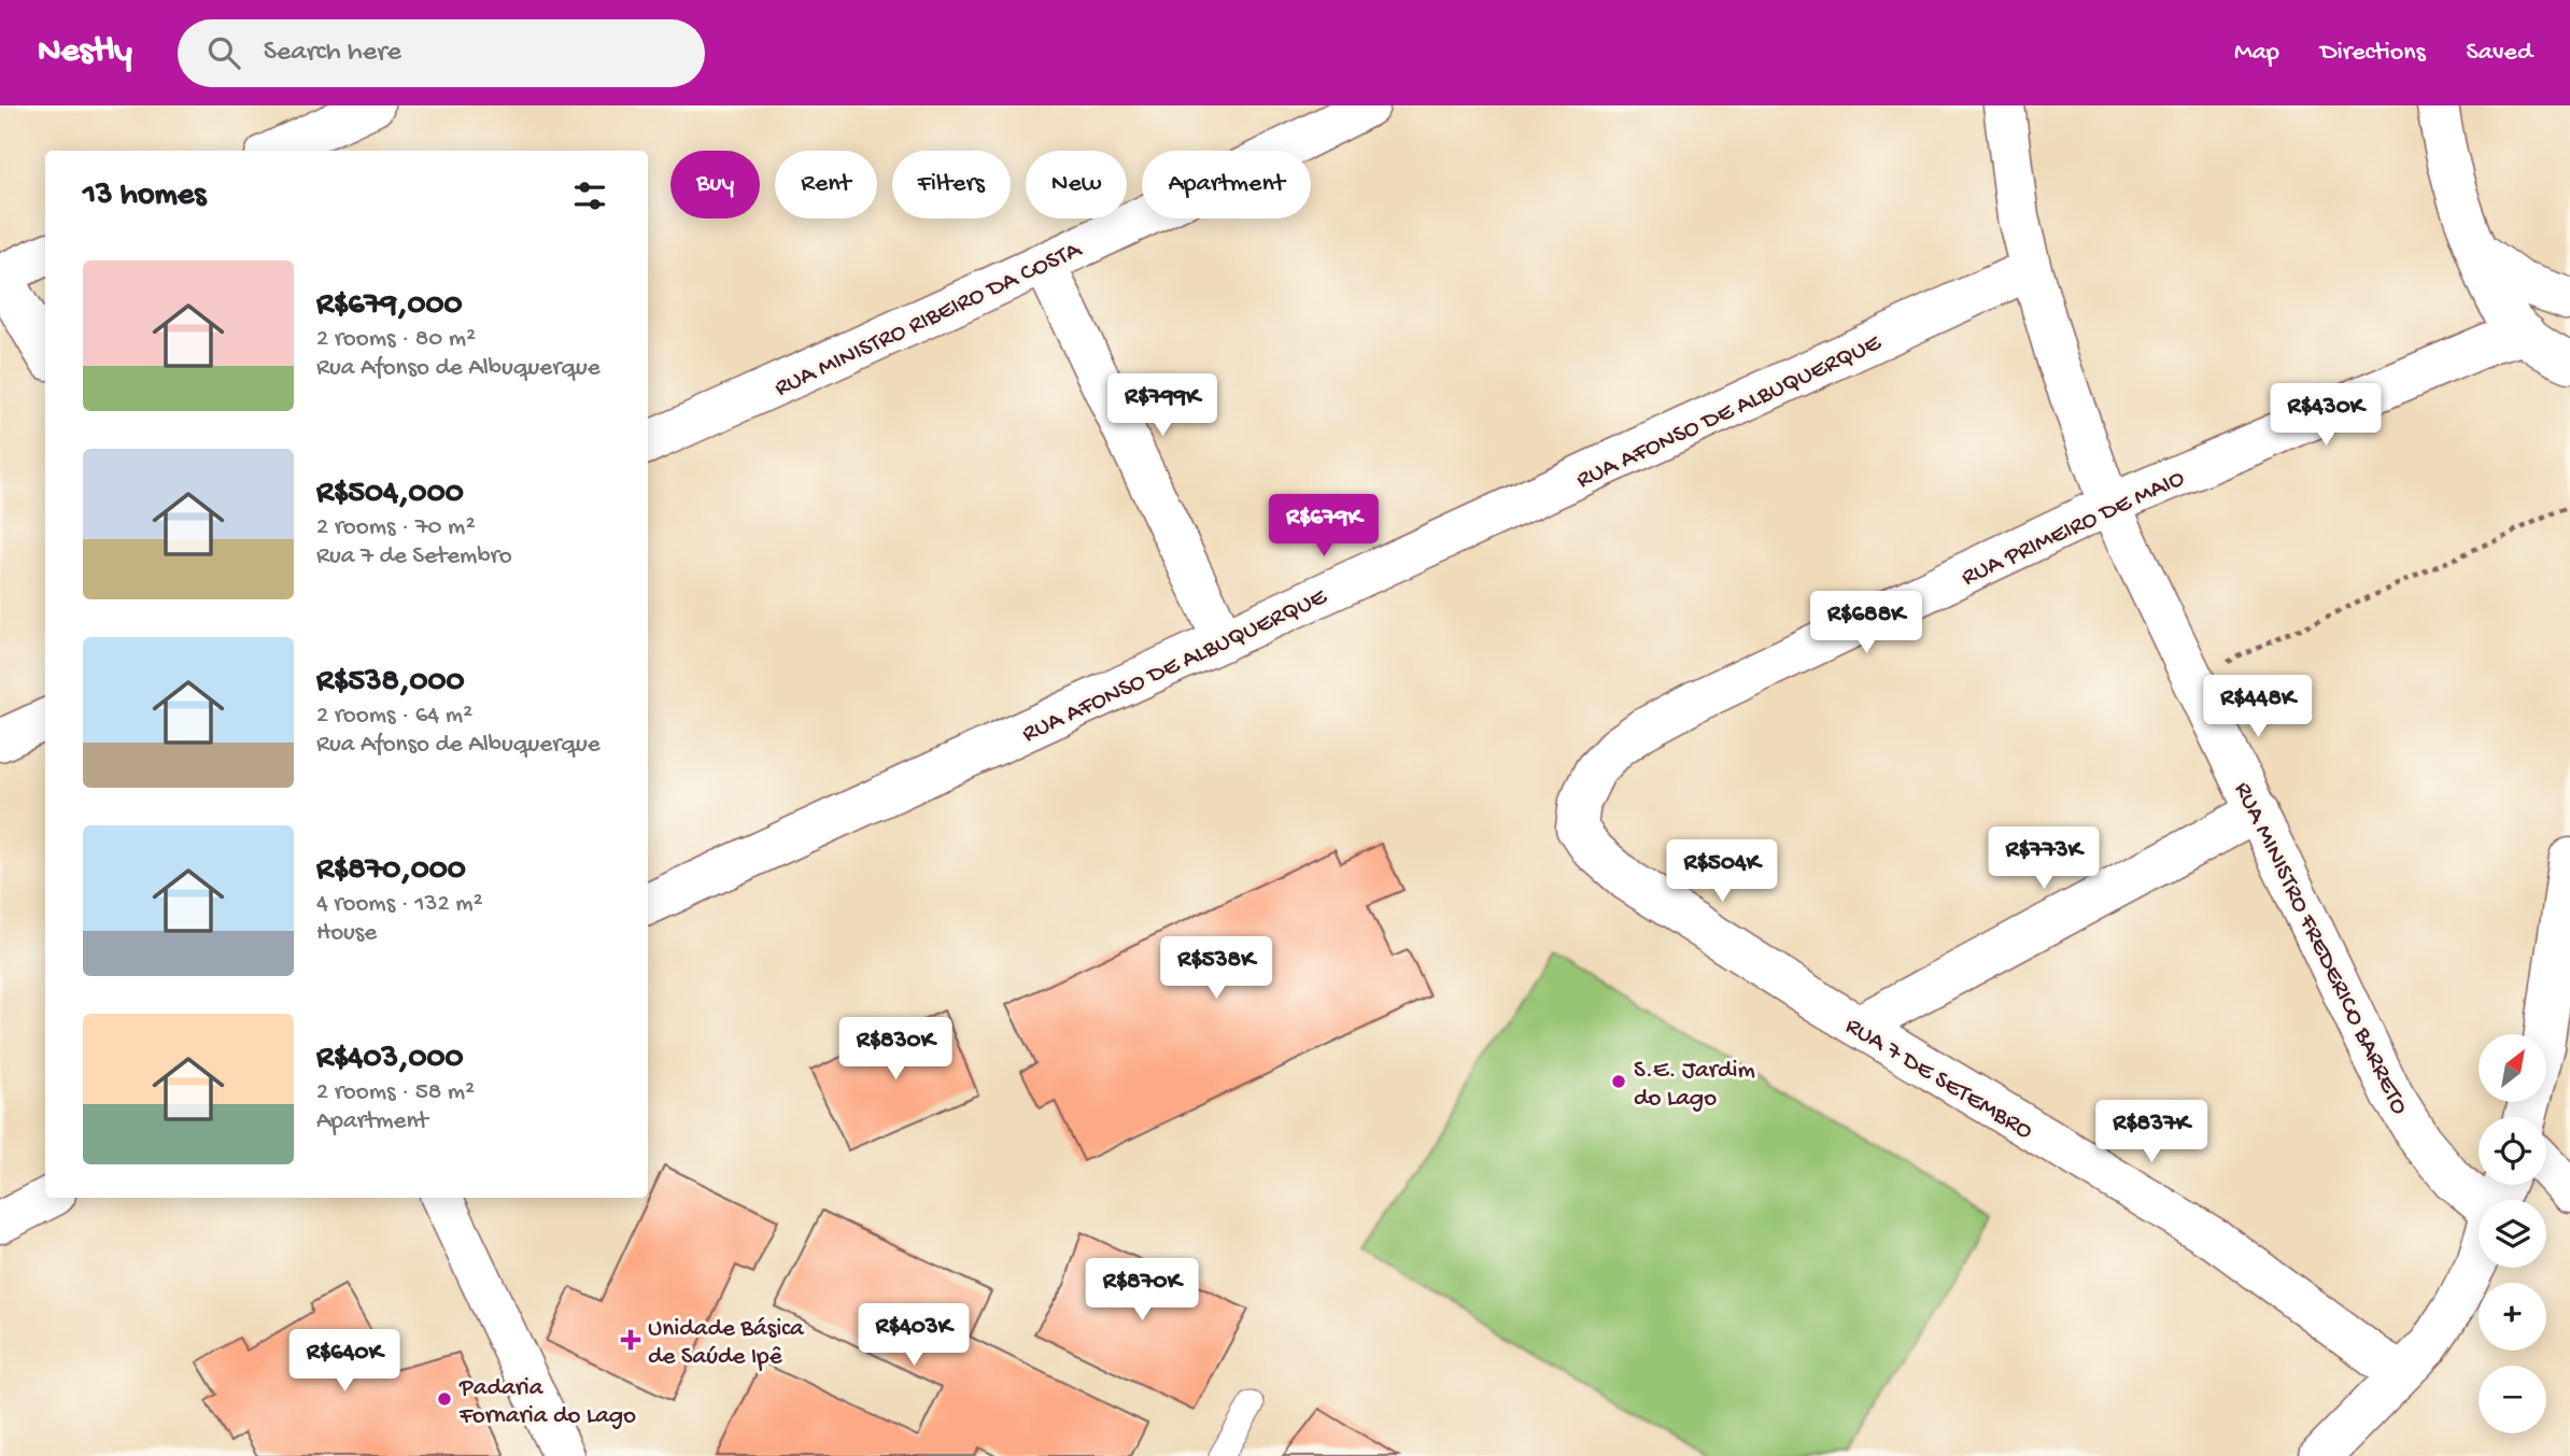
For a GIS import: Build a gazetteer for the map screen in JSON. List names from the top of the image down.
{
  "streets": {
    "street": [
      "RUA MINISTRO RIBEIRO DA COSTA",
      "RUA AFONSO DE ALBUQUERQUE",
      "RUA PRIMEIRO DE MAIO",
      "RUA MINISTRO FREDERICO BARRETO",
      "RUA 7 DE SETEMBRO"
    ]
  },
  "crossings": [
    ["RUA AFONSO DE ALBUQUERQUE", "RUA MINISTRO FREDERICO BARRETO"],
    ["RUA PRIMEIRO DE MAIO", "RUA MINISTRO FREDERICO BARRETO"],
    ["RUA PRIMEIRO DE MAIO", "RUA 7 DE SETEMBRO"]
  ],
  "places": {
    "other": ["S.E. Jardim do Lago", "Padaria Fornaria do Lago"],
    "health": ["Unidade Básica de Saúde Ipê"]
  },
  "north": "top right",
  "page": {
    "header": "Nestly",
    "search": "Search here",
    "nav": ["Map", "Directions", "Saved"],
    "chip": [
      "Buy",
      "Rent",
      "Filters",
      "New",
      "Apartment"
    ],
    "heading": "13 homes",
    "list": [
      {
        "name": "R$679,000",
        "note": "2 rooms · 80 m² · Rua Afonso de Albuquerque"
      },
      {
        "name": "R$504,000",
        "note": "2 rooms · 70 m² · Rua 7 de Setembro"
      },
      {
        "name": "R$538,000",
        "note": "2 rooms · 64 m² · Rua Afonso de Albuquerque"
      },
      {
        "name": "R$870,000",
        "note": "4 rooms · 132 m² · House"
      },
      {
        "name": "R$403,000",
        "note": "2 rooms · 58 m² · Apartment"
      }
    ],
    "price": [
      "R$799K",
      "R$430K",
      "R$679K",
      "R$688K",
      "R$448K",
      "R$773K",
      "R$504K",
      "R$538K",
      "R$830K",
      "R$837K",
      "R$870K",
      "R$403K",
      "R$640K"
    ],
    "map_buttons": ["+", "−"]
  }
}
